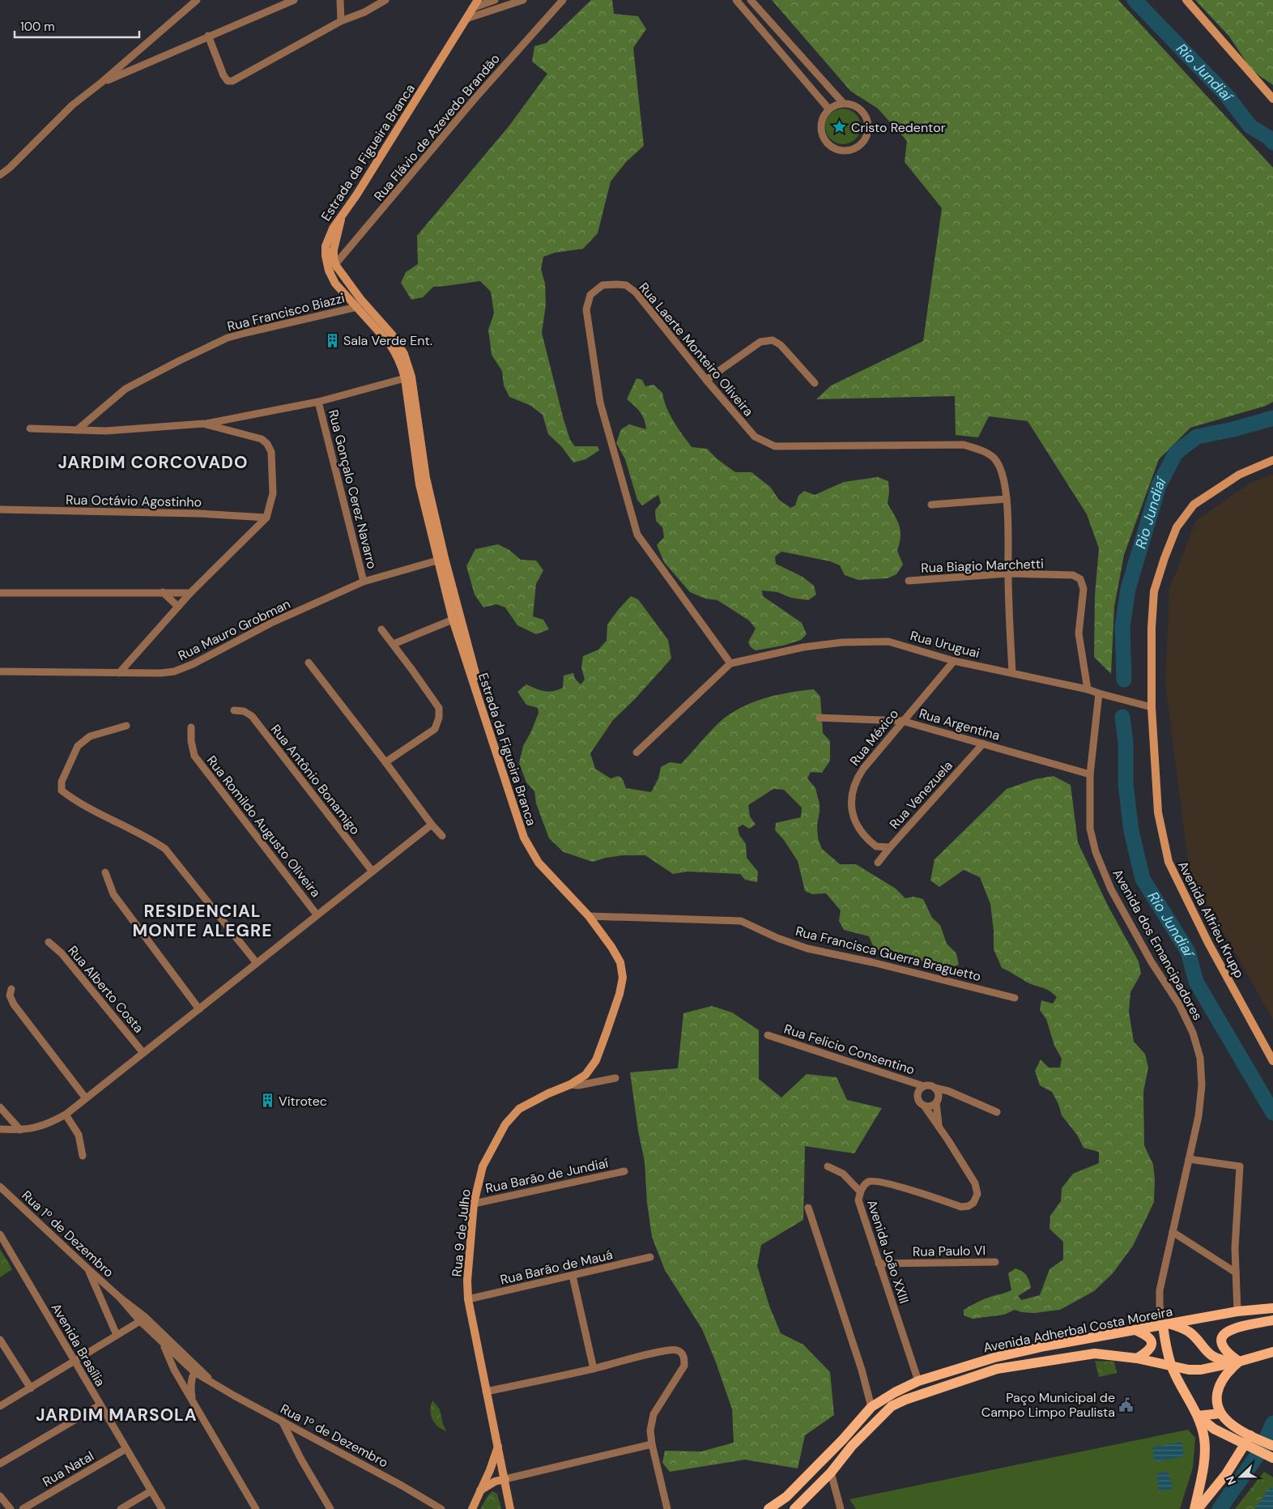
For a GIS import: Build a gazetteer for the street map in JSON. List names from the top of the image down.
{
  "streets": {
    "main road": [
      "Estrada da Figueira Branca",
      "Avenida Alfrieu Krupp",
      "Rua 9 de Julho",
      "Avenida Adherbal Costa Moreira"
    ],
    "street": [
      "Rua Flávio de Azevedo Brandão",
      "Rua Francisco Biazzi",
      "Rua Laerte Monteiro Oliveira",
      "Rua Gonçalo Cerez Navarro",
      "Rua Octávio Agostinho",
      "Rua Biagio Marchetti",
      "Rua Mauro Grobman",
      "Rua Uruguai",
      "Rua Argentina",
      "Rua México",
      "Rua Antônio Bonamigo",
      "Rua Venezuela",
      "Rua Romildo Augusto Oliveira",
      "Avenida dos Emancipadores",
      "Rua Francisca Guerra Braguetto",
      "Rua Alberto Costa",
      "Rua Felicio Consentino",
      "Rua Barão de Jundiaí",
      "Rua 1º de Dezembro",
      "Rua Paulo VI",
      "Avenida João XXIII",
      "Rua Barão de Mauá",
      "Avenida Brasília",
      "Rua Natal"
    ]
  },
  "crossings": [
    ["Rua Flávio de Azevedo Brandão", "Estrada da Figueira Branca"],
    ["Estrada da Figueira Branca", "Rua Francisco Biazzi"],
    ["Estrada da Figueira Branca", "Rua Mauro Grobman"],
    ["Estrada da Figueira Branca", "Rua Francisca Guerra Braguetto"],
    ["Estrada da Figueira Branca", "Rua 9 de Julho"],
    ["Rua Laerte Monteiro Oliveira", "Rua Biagio Marchetti"],
    ["Rua Laerte Monteiro Oliveira", "Rua Uruguai"],
    ["Rua Gonçalo Cerez Navarro", "Rua Mauro Grobman"],
    ["Rua Biagio Marchetti", "Rua Uruguai"],
    ["Rua Uruguai", "Rua México"],
    ["Rua Uruguai", "Avenida Alfrieu Krupp"],
    ["Rua Uruguai", "Avenida dos Emancipadores"],
    ["Rua Argentina", "Rua México"],
    ["Rua Argentina", "Rua Venezuela"],
    ["Rua Argentina", "Avenida dos Emancipadores"],
    ["Rua México", "Rua Venezuela"],
    ["Avenida dos Emancipadores", "Avenida Adherbal Costa Moreira"],
    ["Rua Felicio Consentino", "Avenida João XXIII"],
    ["Rua Barão de Jundiaí", "Rua 9 de Julho"],
    ["Rua 9 de Julho", "Rua Barão de Mauá"],
    ["Rua Paulo VI", "Avenida João XXIII"],
    ["Avenida João XXIII", "Avenida Adherbal Costa Moreira"],
    ["Avenida Brasília", "Rua Natal"]
  ],
  "districts": ["JARDIM CORCOVADO", "RESIDENCIAL MONTE ALEGRE", "JARDIM MARSOLA"],
  "water": ["Rio Jundiaí"],
  "places": {
    "place": ["Cristo Redentor"],
    "building": ["Sala Verde Ent.", "Vitrotec"],
    "public building": ["Paço Municipal de Campo Limpo Paulista"]
  },
  "scale_bar": "100 m",
  "north": "left"
}
